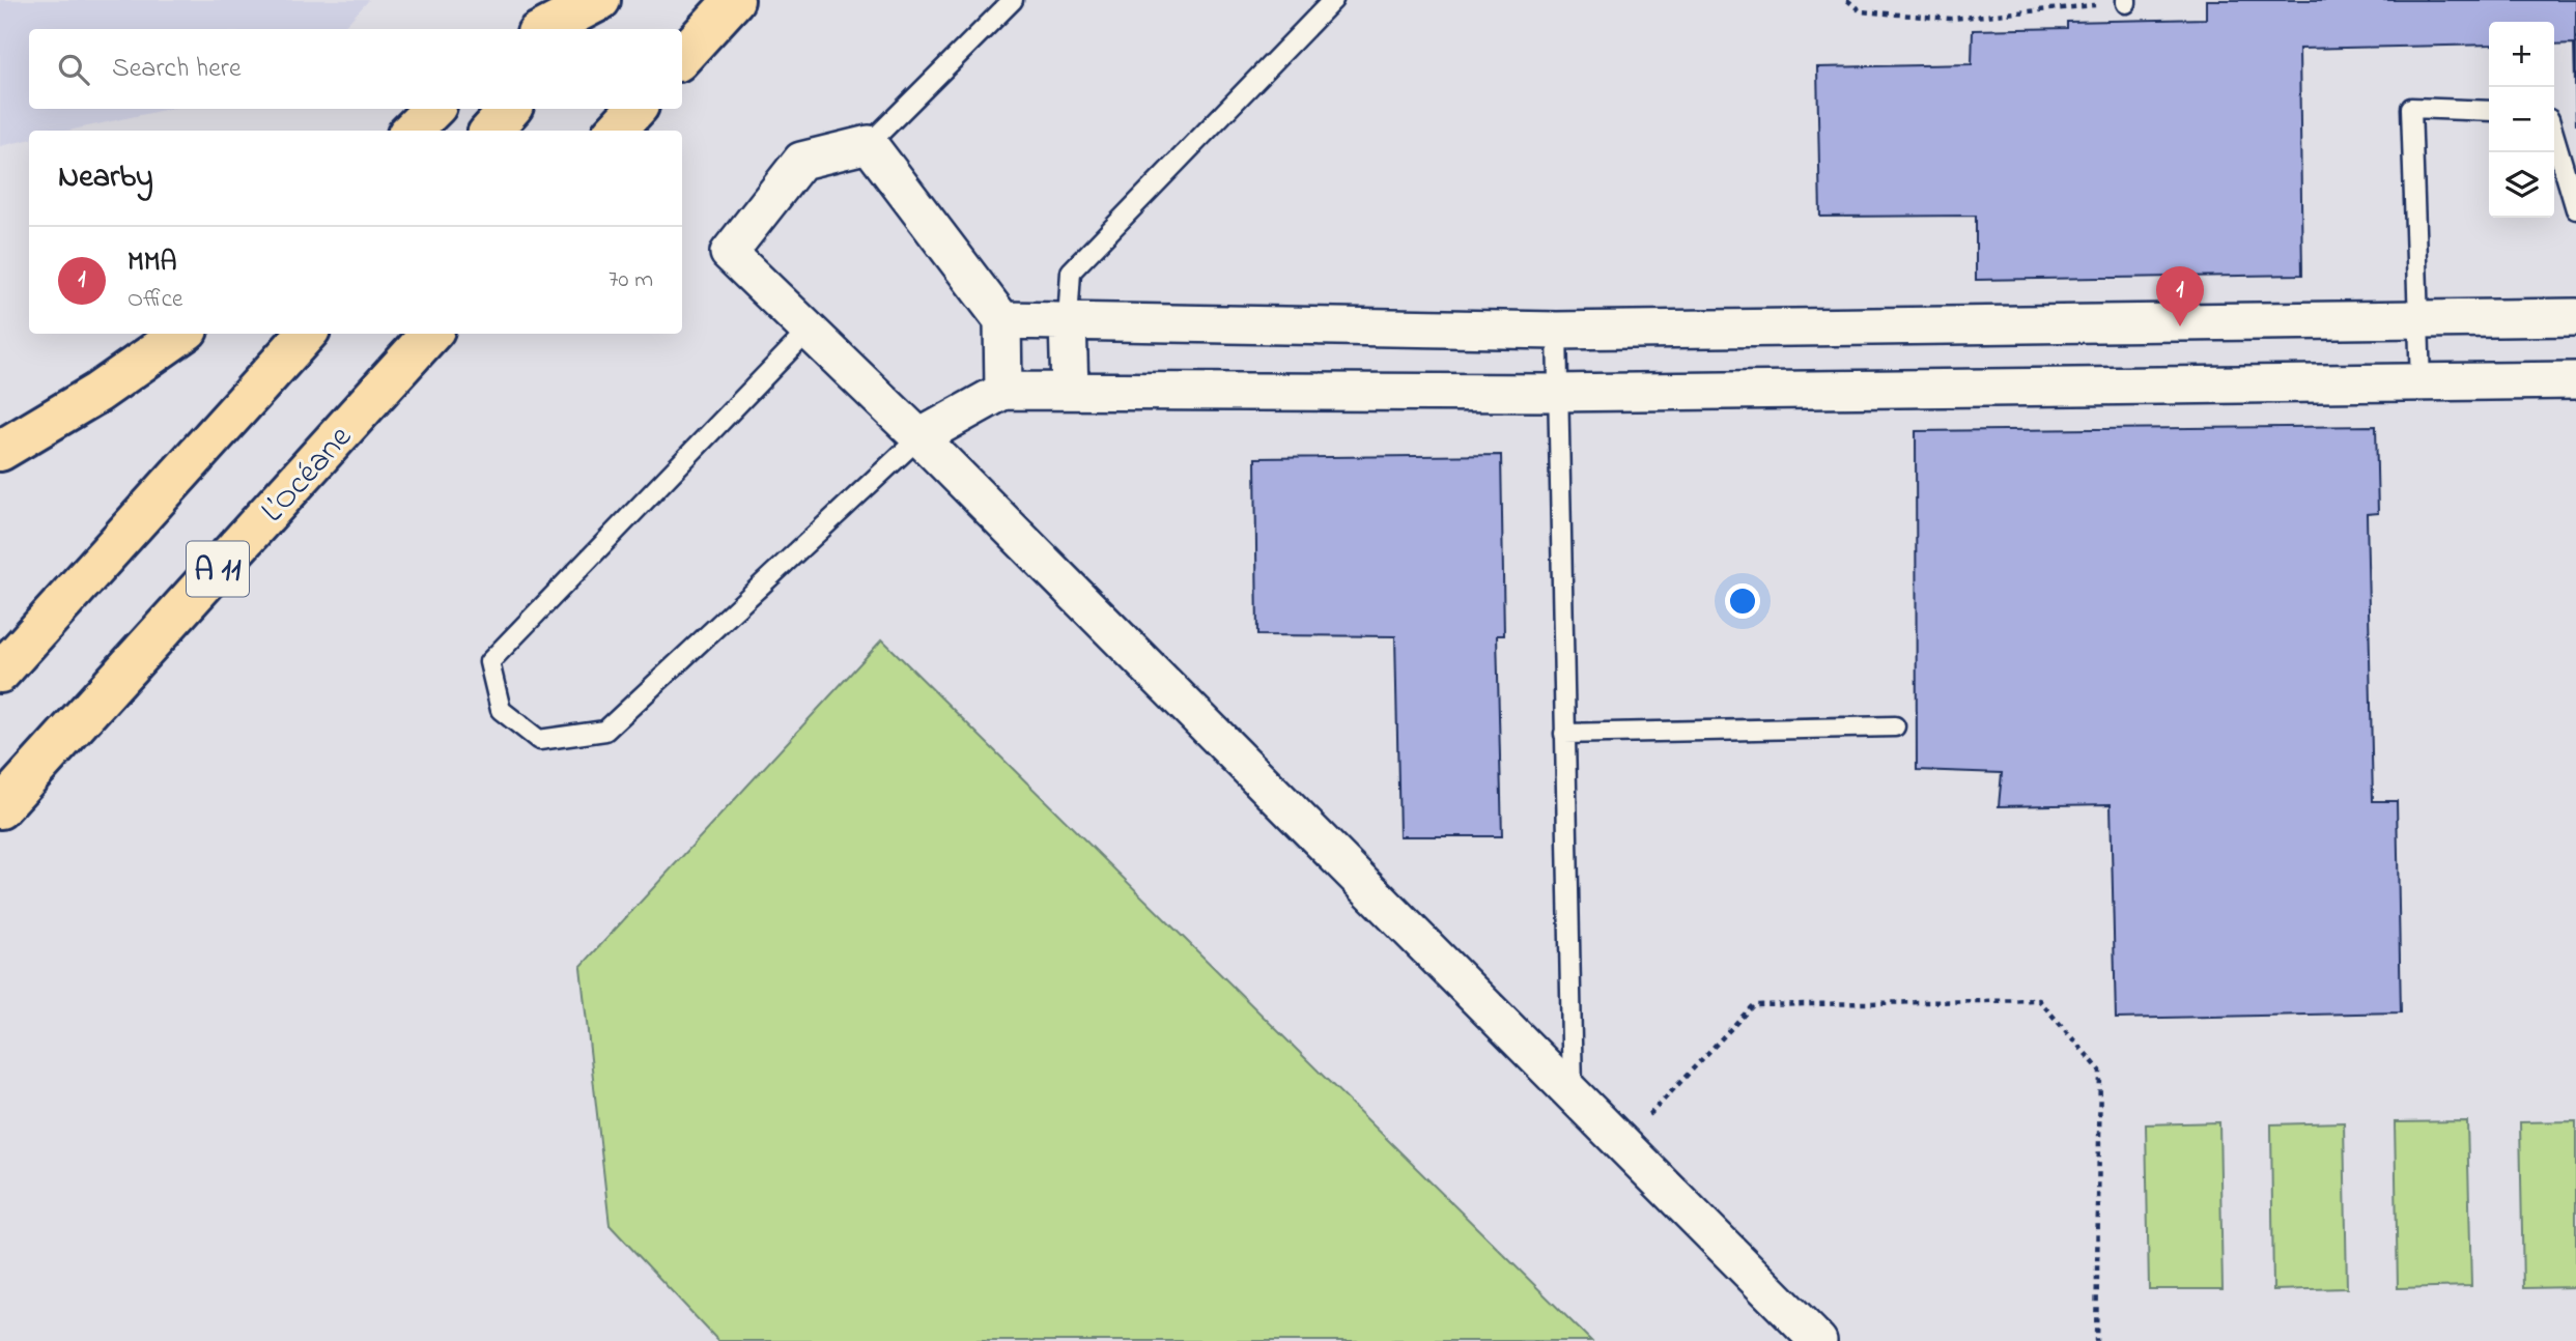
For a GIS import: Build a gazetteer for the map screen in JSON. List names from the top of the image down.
{
  "streets": {
    "highway": ["L’Océane", "A 11"]
  },
  "page": {
    "map_buttons": ["+", "−"],
    "search": "Search here",
    "heading": "Nearby",
    "list": [
      {
        "mark": "1",
        "name": "MMA",
        "note": "Office",
        "value": "70 m"
      }
    ],
    "pins": "1"
  }
}
